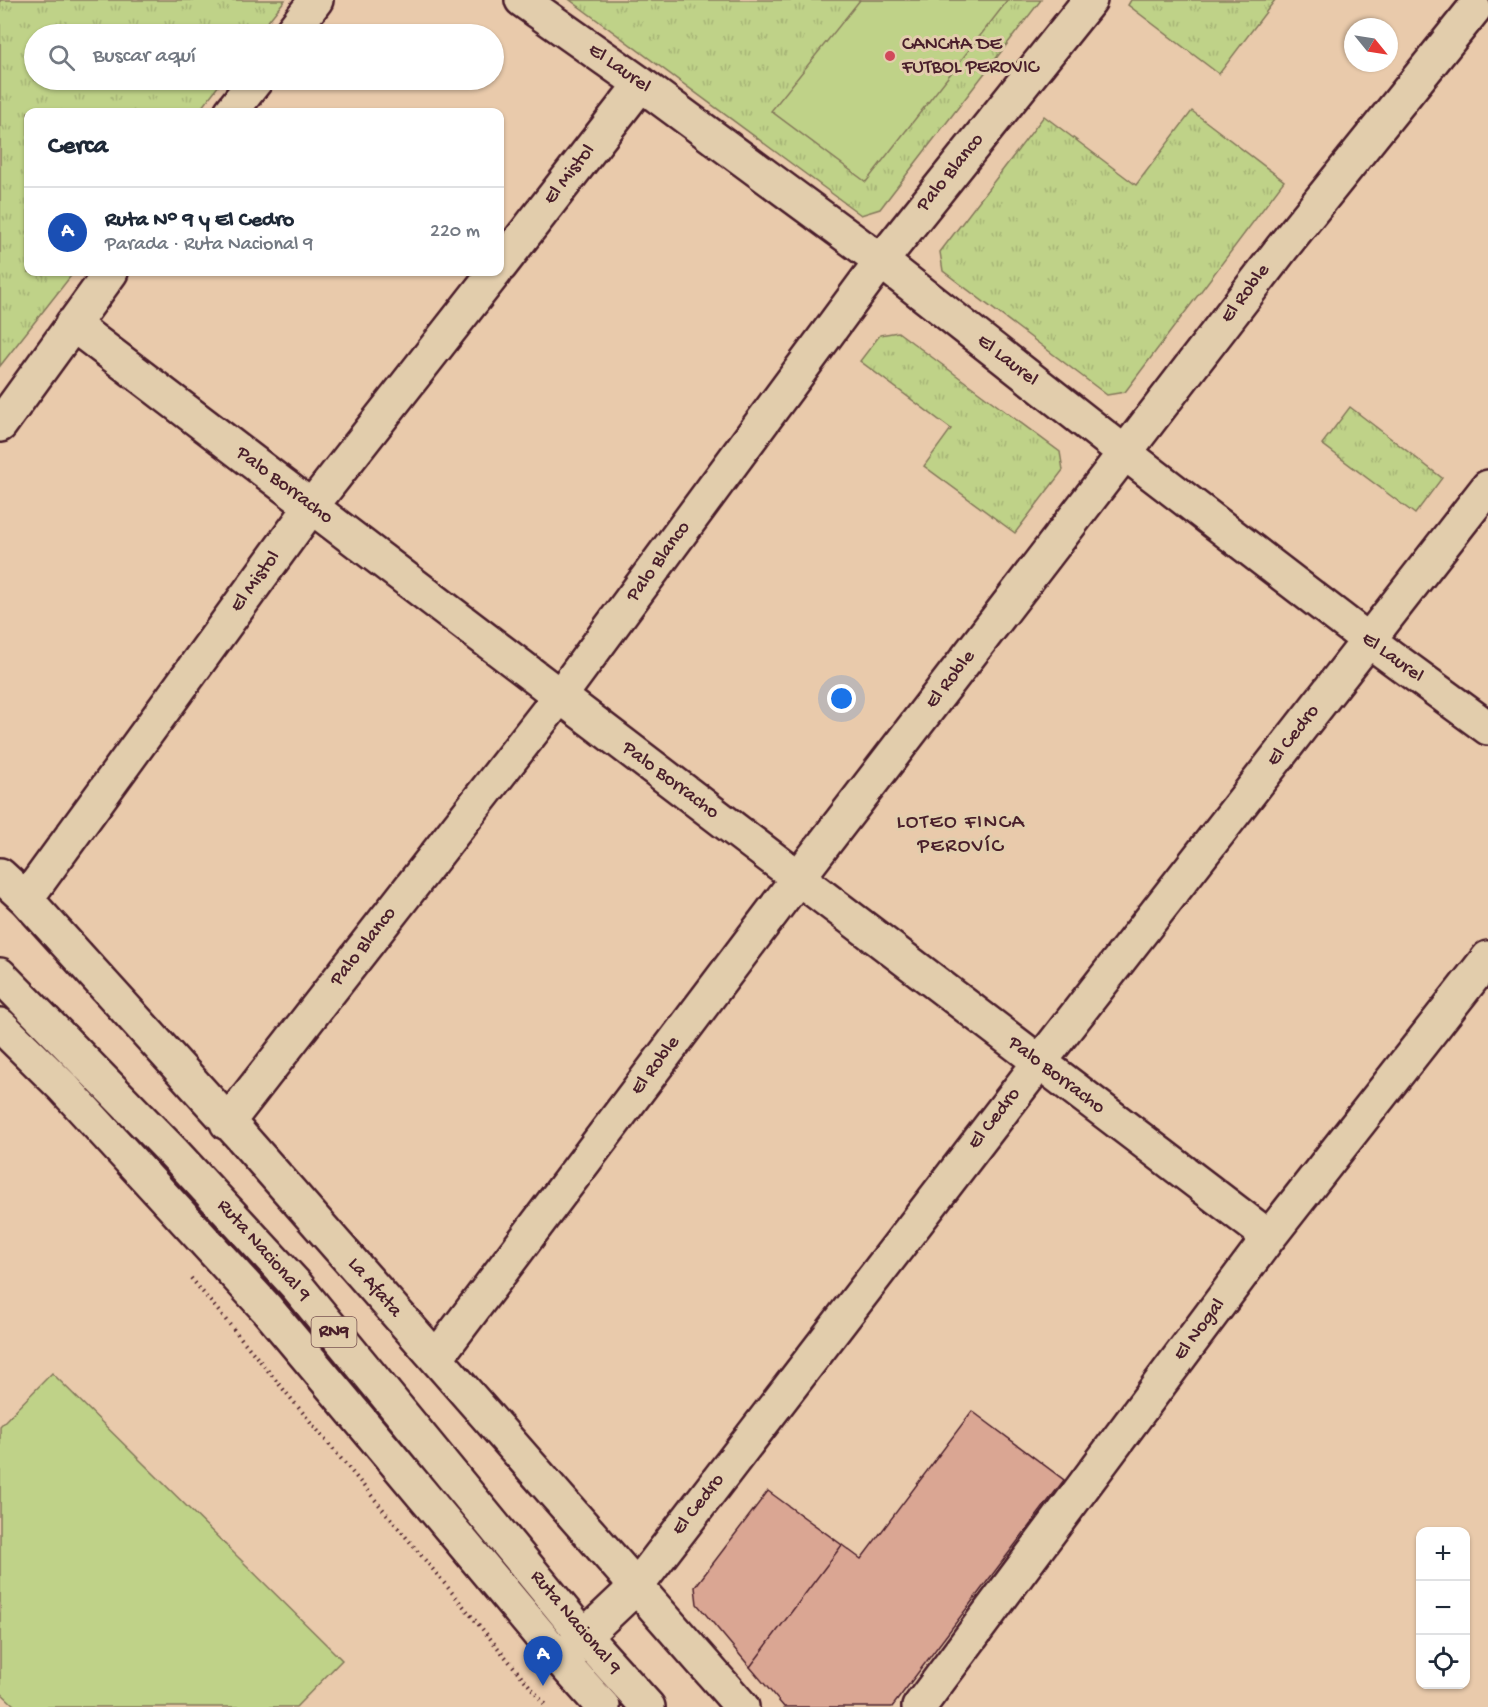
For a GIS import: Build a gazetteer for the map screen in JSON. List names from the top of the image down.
{
  "streets": {
    "street": [
      "El Laurel",
      "Palo Blanco",
      "El Mistol",
      "El Roble",
      "Palo Borracho",
      "El Cedro",
      "Ruta Nacional 9",
      "La Afata",
      "El Nogal",
      "RN9"
    ]
  },
  "crossings": [
    ["El Laurel", "Palo Blanco"],
    ["El Laurel", "El Mistol"],
    ["El Laurel", "El Roble"],
    ["El Laurel", "El Cedro"],
    ["Palo Blanco", "Palo Borracho"],
    ["Palo Blanco", "La Afata"],
    ["El Mistol", "Palo Borracho"],
    ["El Mistol", "La Afata"],
    ["El Roble", "Palo Borracho"],
    ["El Roble", "La Afata"],
    ["Palo Borracho", "El Cedro"],
    ["Palo Borracho", "El Nogal"],
    ["El Cedro", "Ruta Nacional 9"],
    ["El Cedro", "La Afata"]
  ],
  "districts": ["LOTEO FINCA PEROVÍC"],
  "places": ["CANCHA DE FUTBOL PEROVIC"],
  "north": "bottom right",
  "page": {
    "search": "Buscar aquí",
    "heading": "Cerca",
    "list": [
      {
        "mark": "A",
        "name": "Ruta N° 9 y El Cedro",
        "note": "Parada · Ruta Nacional 9",
        "value": "220 m"
      }
    ],
    "map_buttons": ["+", "−"],
    "pins": "A"
  }
}
